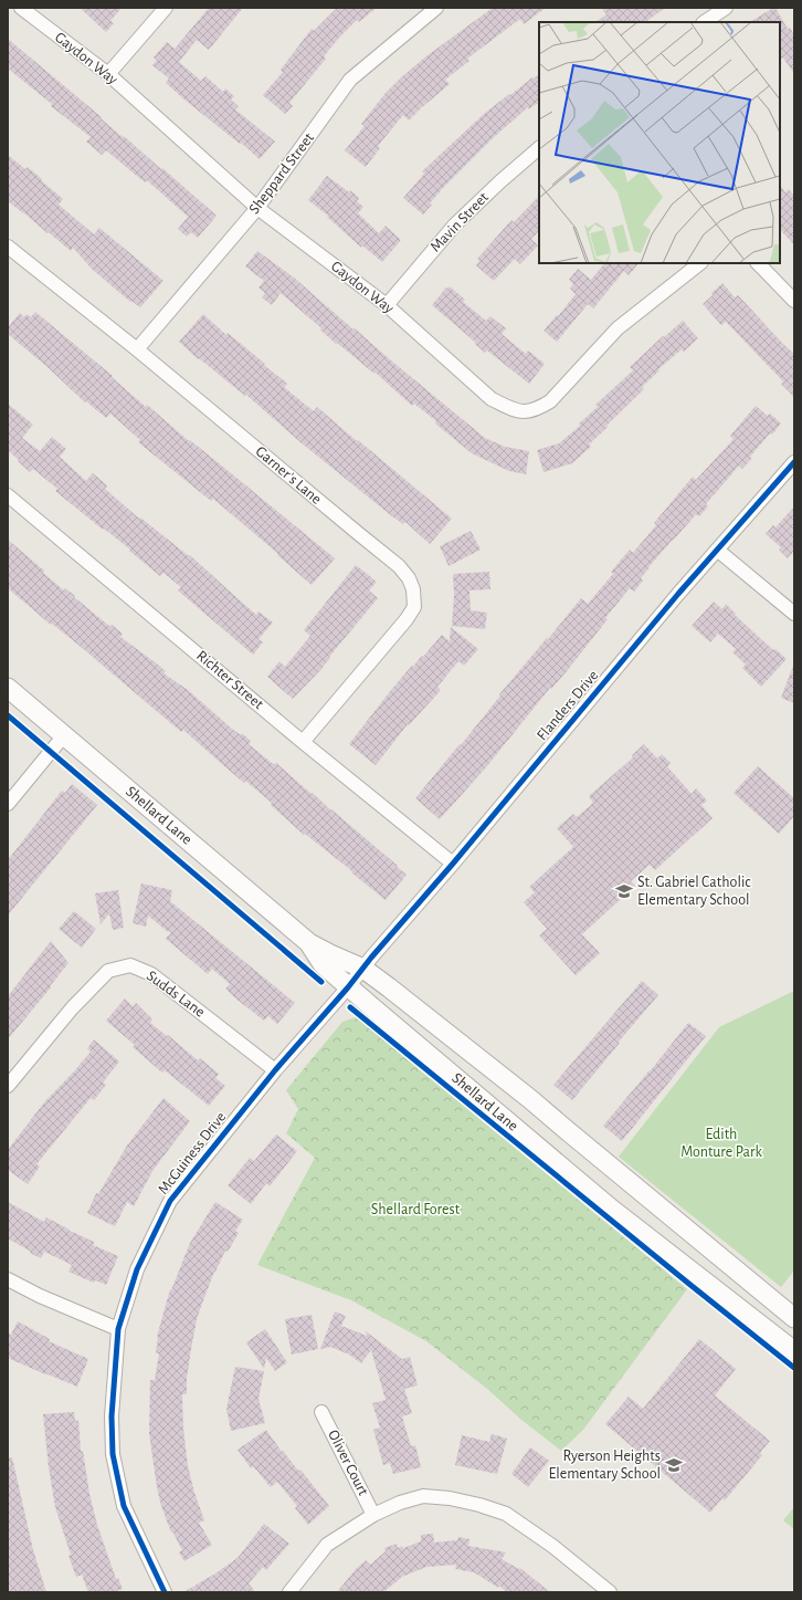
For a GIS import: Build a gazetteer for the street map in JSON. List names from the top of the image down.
{
  "streets": {
    "main road": ["Shellard Lane"],
    "street": [
      "Gaydon Way",
      "Sheppard Street",
      "Mavin Street",
      "Garner's Lane",
      "Richter Street",
      "Flanders Drive",
      "Sudds Lane",
      "McGuiness Drive",
      "Oliver Court"
    ]
  },
  "crossings": [
    ["Gaydon Way", "Sheppard Street"],
    ["Gaydon Way", "Mavin Street"],
    ["Sheppard Street", "Garner's Lane"],
    ["Garner's Lane", "Richter Street"],
    ["Richter Street", "Flanders Drive"],
    ["Flanders Drive", "Shellard Lane"],
    ["Flanders Drive", "McGuiness Drive"],
    ["Shellard Lane", "McGuiness Drive"],
    ["Sudds Lane", "McGuiness Drive"]
  ],
  "parks": ["Edith Monture Park", "Shellard Forest"],
  "places": {
    "school or university": ["St. Gabriel Catholic Elementary School", "Ryerson Heights Elementary School"]
  }
}
